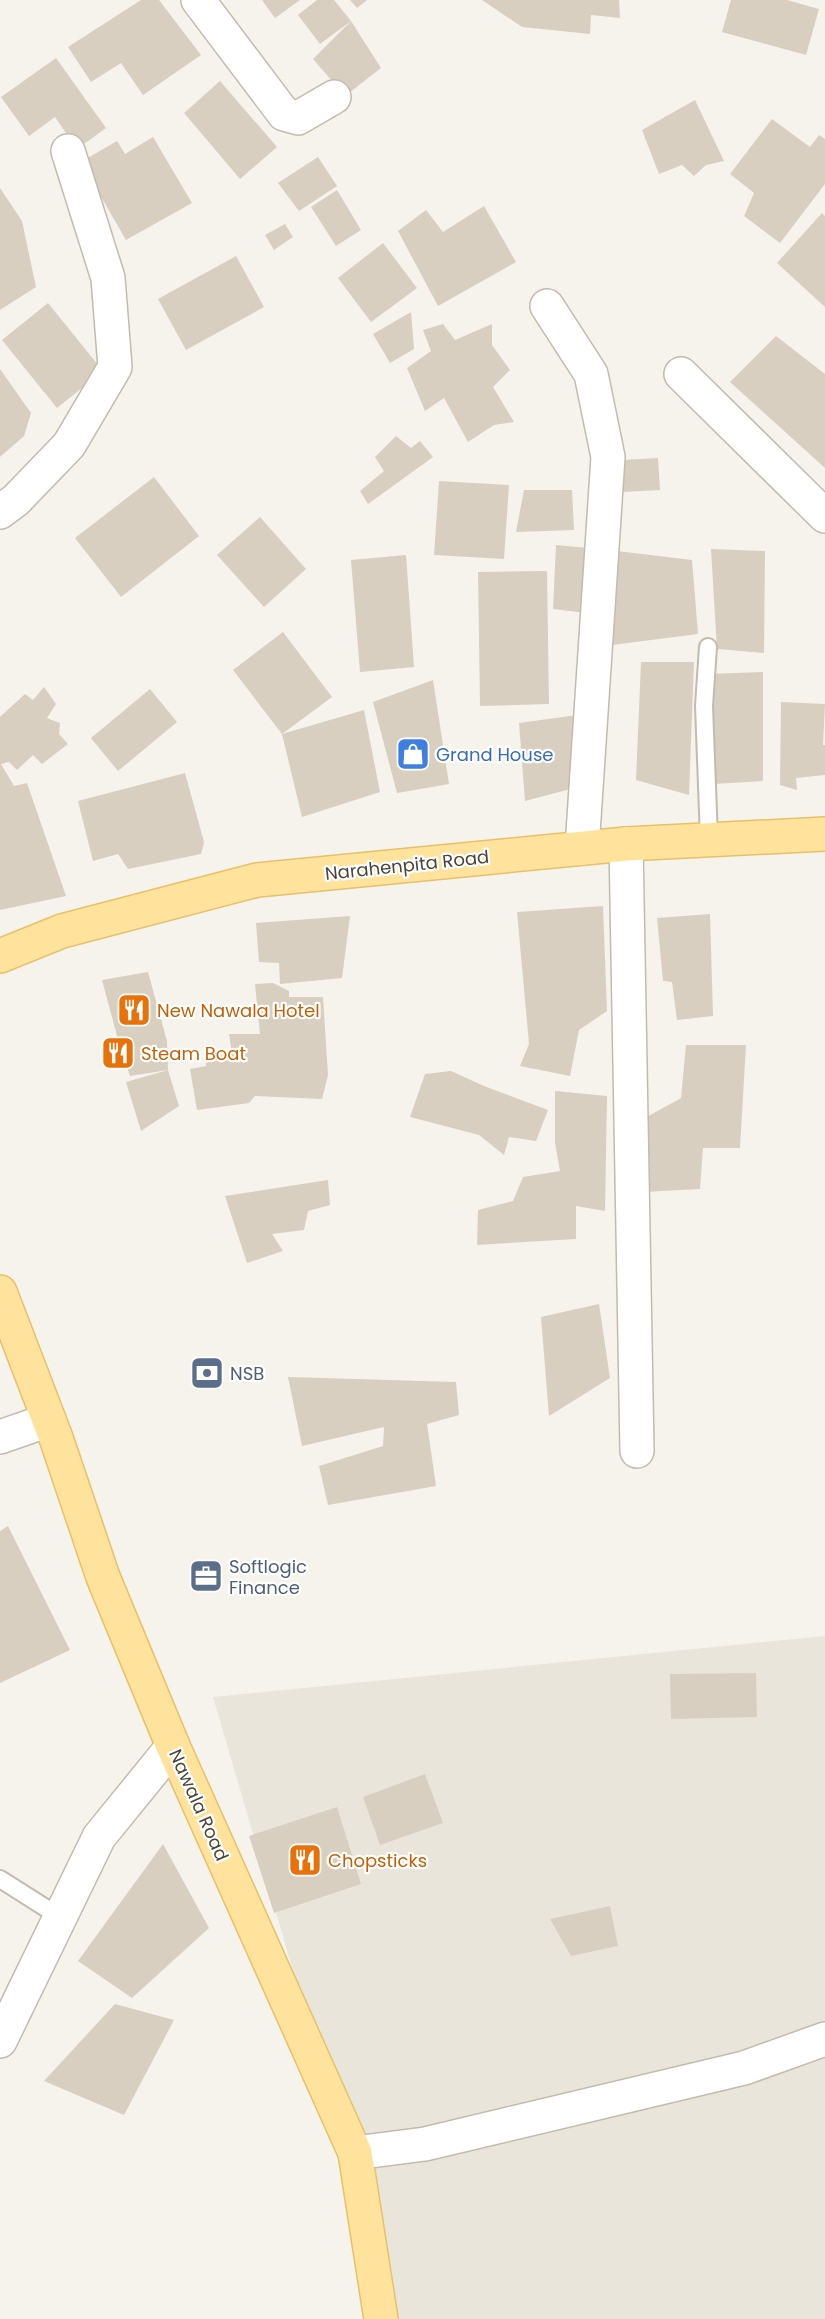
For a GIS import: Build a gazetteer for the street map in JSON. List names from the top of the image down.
{
  "streets": {
    "main road": ["Narahenpita Road", "Nawala Road"]
  },
  "places": {
    "shop": ["Grand House"],
    "restaurant": ["New Nawala Hotel", "Steam Boat", "Chopsticks"],
    "bank": ["NSB"],
    "office": ["Softlogic Finance"]
  }
}
